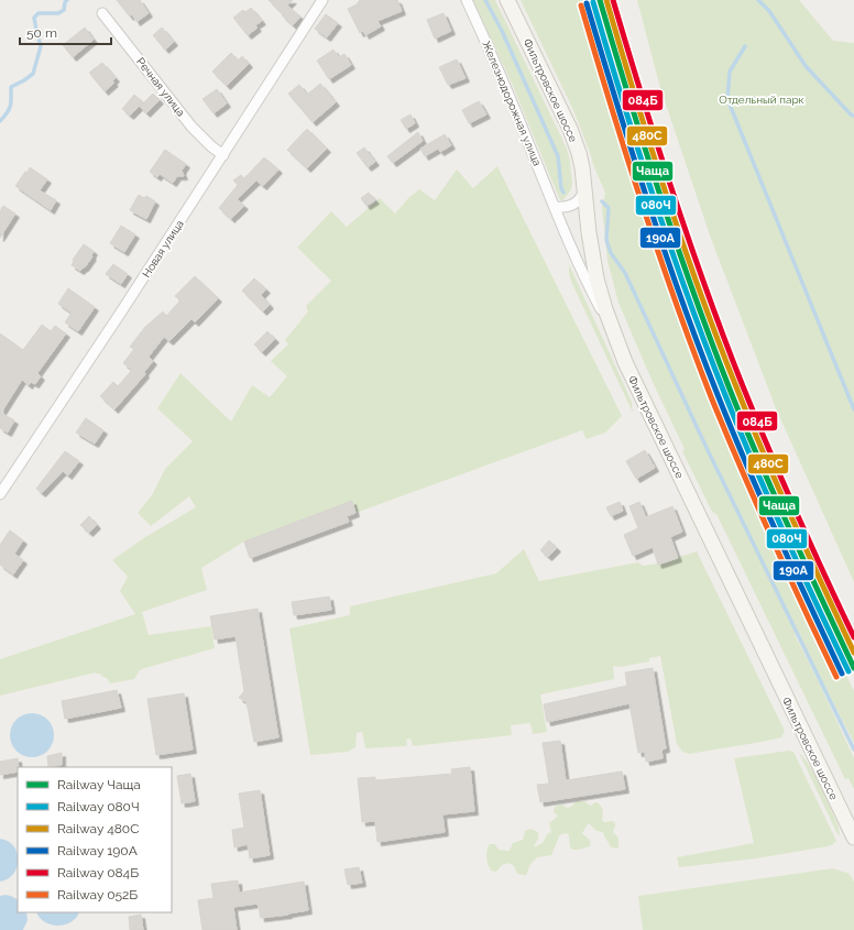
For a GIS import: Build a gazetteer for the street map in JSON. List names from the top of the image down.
{
  "streets": {
    "main road": ["Фильтровское шоссе"],
    "street": ["Речная улица", "Железнодорожная улица", "Новая улица"]
  },
  "crossings": [
    ["Речная улица", "Новая улица"],
    ["Фильтровское шоссе", "Железнодорожная улица"]
  ],
  "parks": ["Отдельный парк"],
  "lines": [
    "rail line Чаща",
    "rail line 480С",
    "rail line 084Б",
    "rail line 080Ч",
    "rail line 190А",
    "rail line 052Б"
  ],
  "legend": [
    "Railway Чаща",
    "Railway 080Ч",
    "Railway 480С",
    "Railway 190А",
    "Railway 084Б",
    "Railway 052Б"
  ],
  "scale_bar": "50 m"
}
